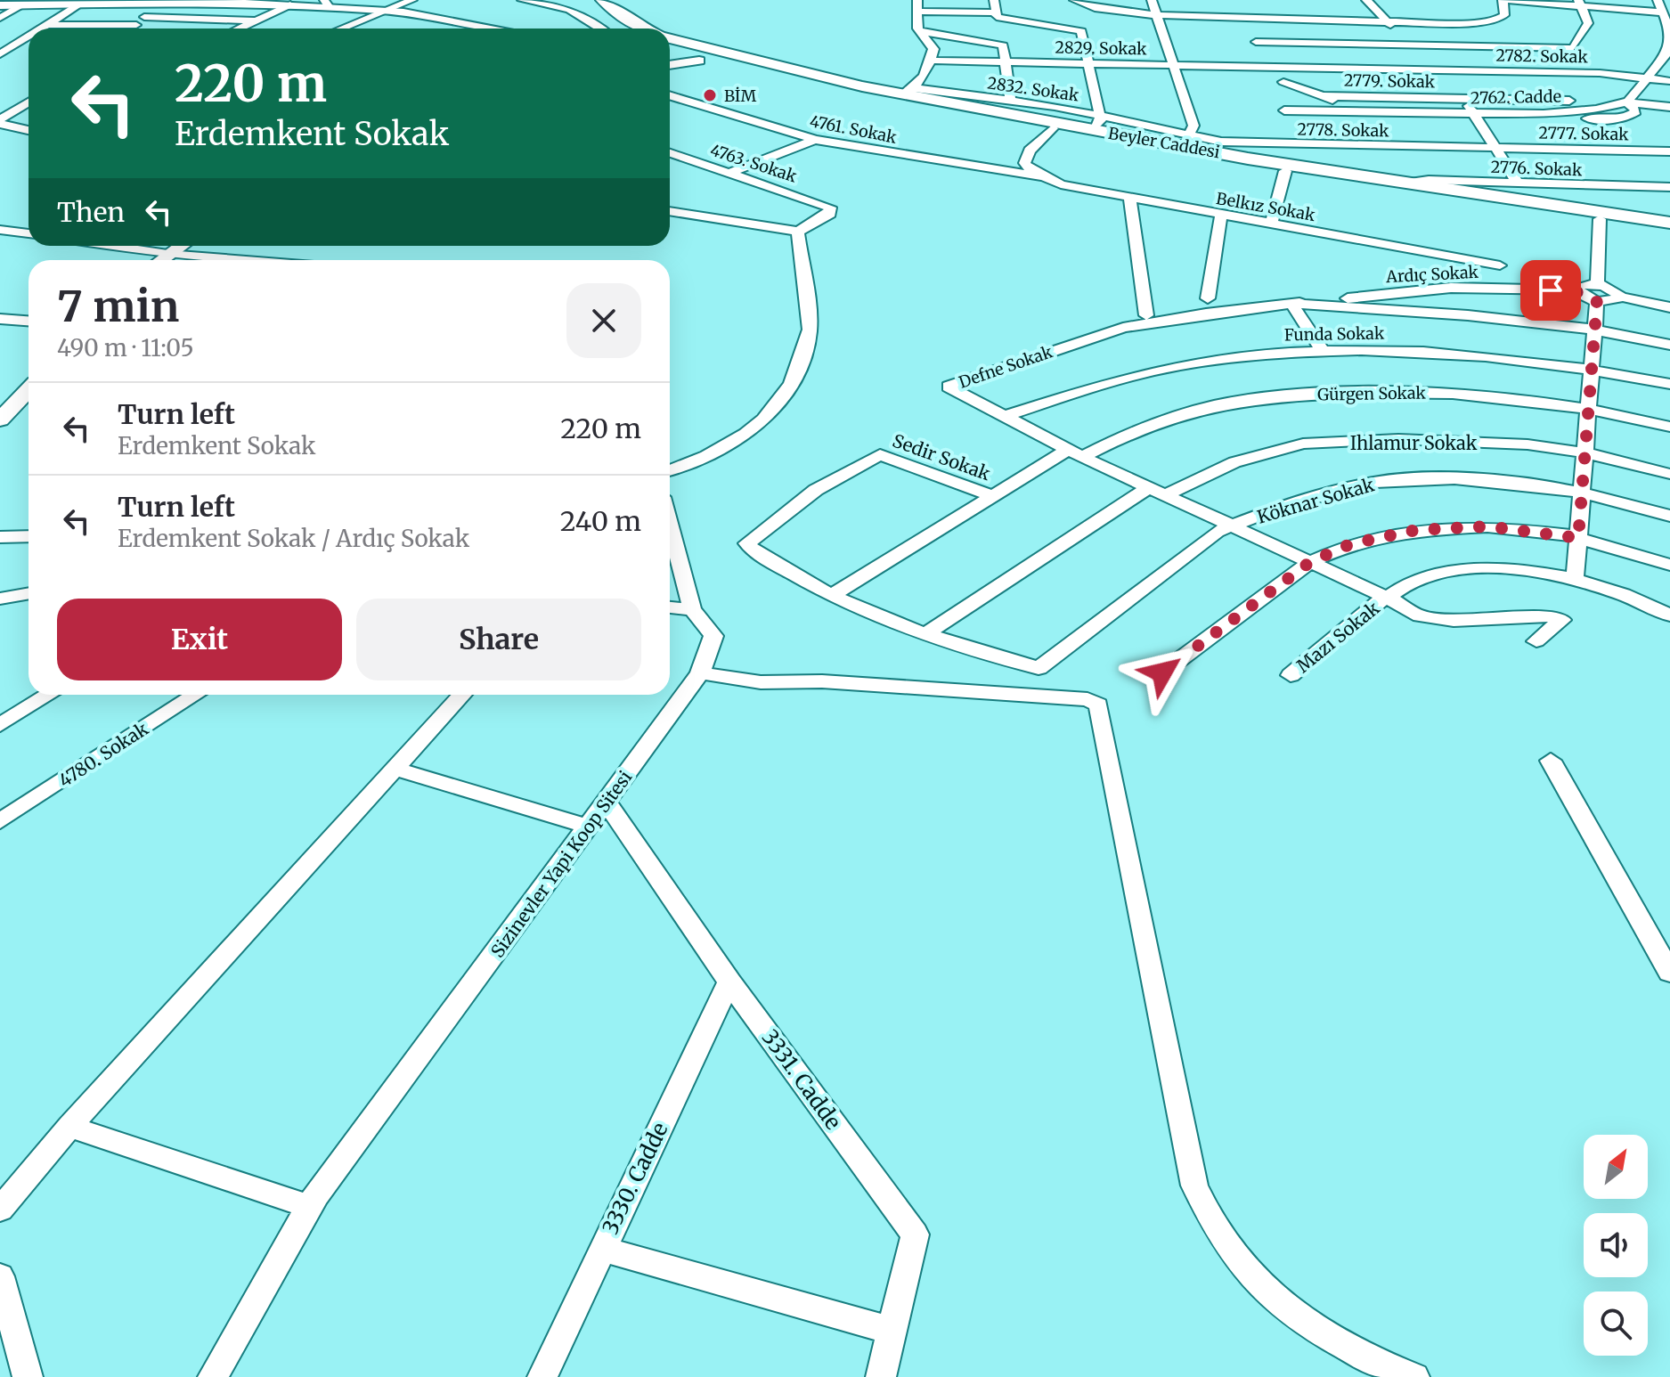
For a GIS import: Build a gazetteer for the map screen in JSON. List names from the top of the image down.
{
  "streets": {
    "main road": ["Beyler Caddesi"],
    "street": [
      "2829. Sokak",
      "2782. Sokak",
      "2779. Sokak",
      "2832. Sokak",
      "2762. Cadde",
      "4761. Sokak",
      "2778. Sokak",
      "2777. Sokak",
      "4763. Sokak",
      "2776. Sokak",
      "Belkız Sokak",
      "Ardıç Sokak",
      "Funda Sokak",
      "Defne Sokak",
      "Gürgen Sokak",
      "Ihlamur Sokak",
      "Sedir Sokak",
      "Köknar Sokak",
      "Mazı Sokak",
      "4780. Sokak",
      "Sizinevler Yapi Koop Sitesi",
      "3331. Cadde",
      "3330. Cadde"
    ]
  },
  "crossings": [
    ["2829. Sokak", "2782. Sokak"],
    ["2779. Sokak", "2762. Cadde"],
    ["2832. Sokak", "2778. Sokak"],
    ["2832. Sokak", "Beyler Caddesi"],
    ["2762. Cadde", "2778. Sokak"],
    ["4761. Sokak", "Belkız Sokak"],
    ["2778. Sokak", "2777. Sokak"],
    ["Beyler Caddesi", "2776. Sokak"],
    ["Ardıç Sokak", "Defne Sokak"],
    ["Funda Sokak", "Defne Sokak"],
    ["Defne Sokak", "Gürgen Sokak"],
    ["Defne Sokak", "Ihlamur Sokak"],
    ["Defne Sokak", "Köknar Sokak"],
    ["Defne Sokak", "Mazı Sokak"],
    ["Gürgen Sokak", "Sedir Sokak"],
    ["Ihlamur Sokak", "Köknar Sokak"],
    ["Sizinevler Yapi Koop Sitesi", "3331. Cadde"],
    ["3331. Cadde", "3330. Cadde"]
  ],
  "places": ["BİM"],
  "north": "top right",
  "page": {
    "turn": ["220 m", "Erdemkent Sokak"],
    "then": "Then",
    "heading": ["7 min", "490 m · 11:05"],
    "list": [
      {
        "name": "Turn left",
        "note": "Erdemkent Sokak",
        "value": "220 m"
      },
      {
        "name": "Turn left",
        "note": "Erdemkent Sokak / Ardıç Sokak",
        "value": "240 m"
      }
    ],
    "buttons": ["Exit", "Share"]
  }
}
